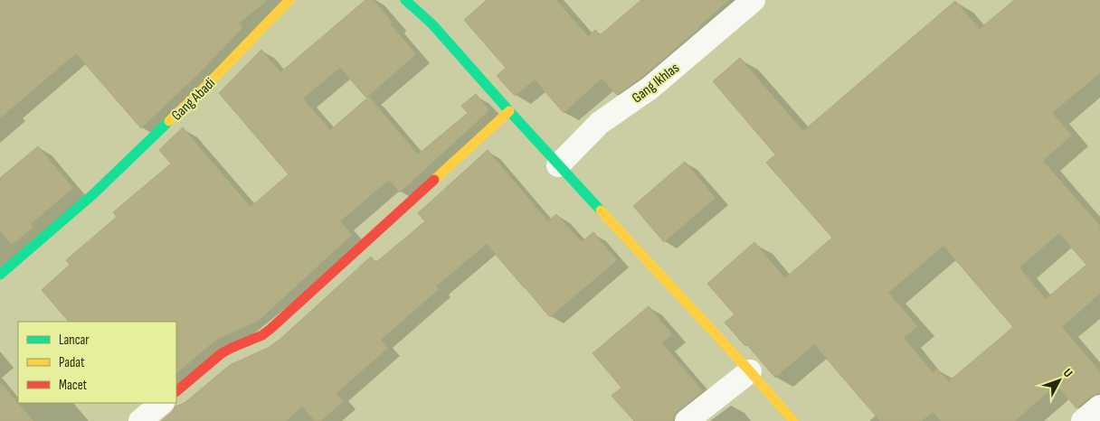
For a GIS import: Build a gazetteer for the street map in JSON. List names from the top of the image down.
{
  "streets": {
    "street": ["Gang Ikhlas", "Gang Abadi"]
  },
  "legend": ["Lancar", "Padat", "Macet"],
  "north": "top right"
}
